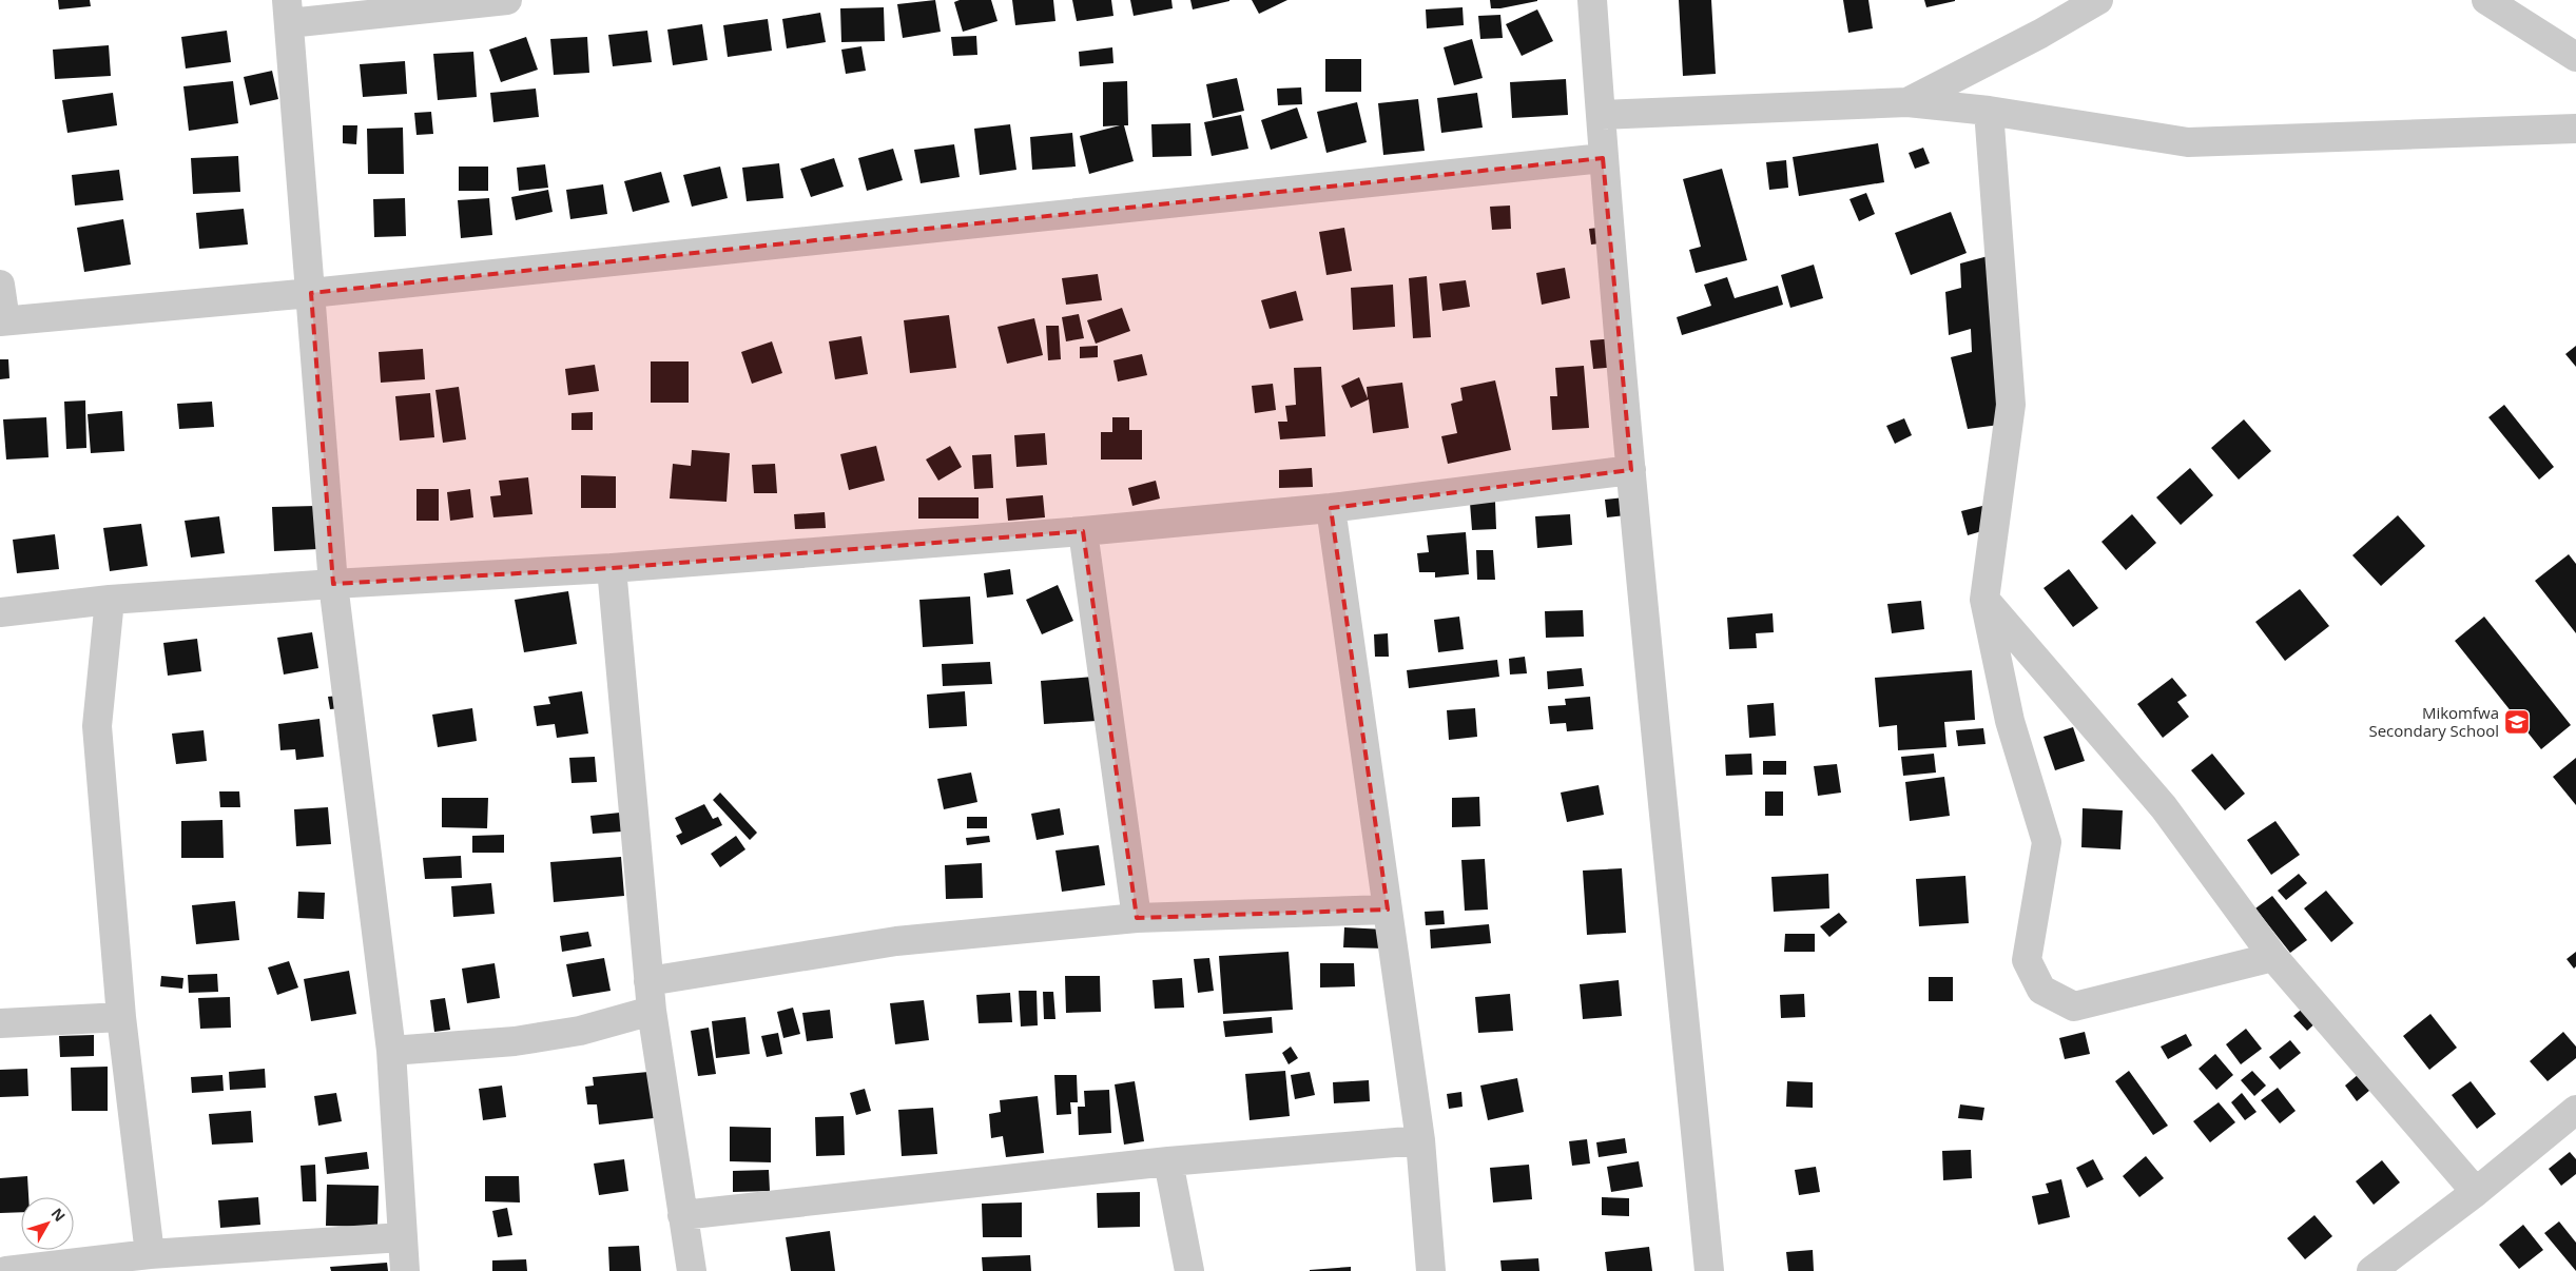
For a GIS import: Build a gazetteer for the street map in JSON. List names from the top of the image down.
{
  "places": {
    "school or university": ["Mikomfwa Secondary School"]
  },
  "north": "top right"
}
